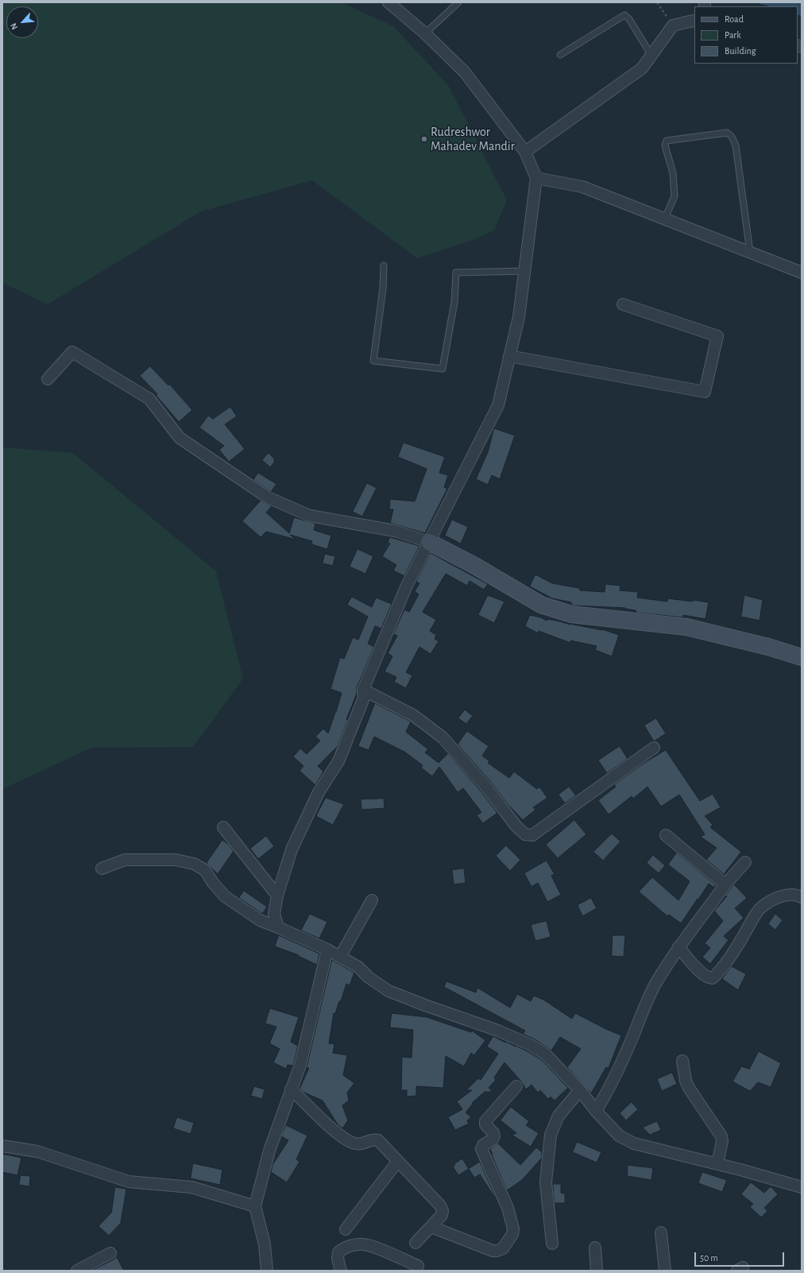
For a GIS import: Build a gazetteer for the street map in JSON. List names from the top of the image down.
{
  "places": ["Rudreshwor Mahadev Mandir"],
  "legend": ["Road", "Park", "Building"],
  "scale_bar": "50 m",
  "north": "bottom left"
}
